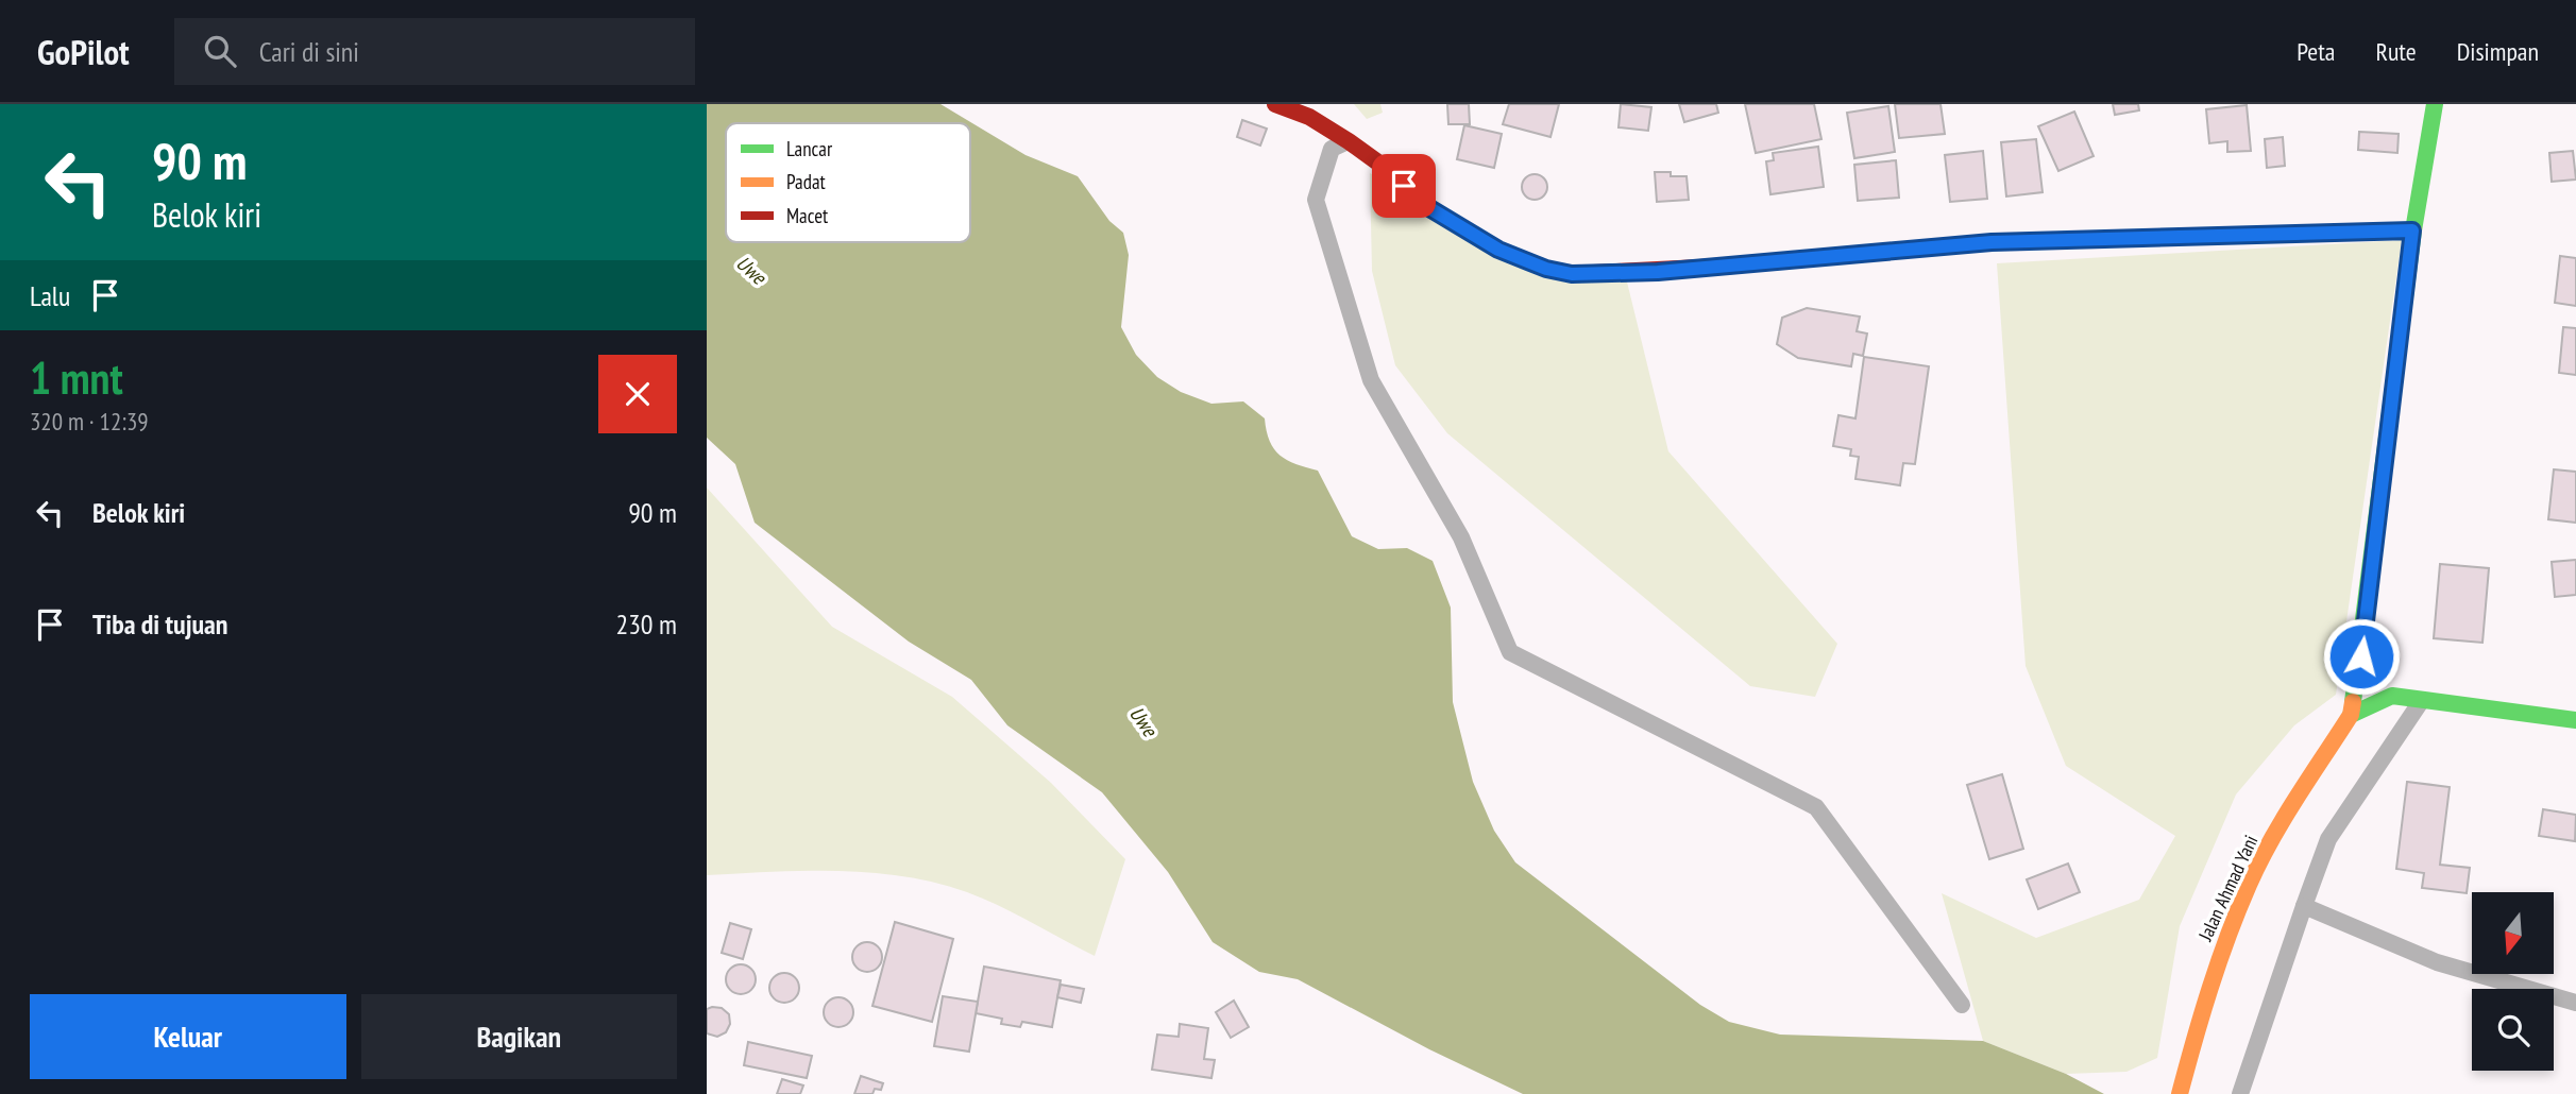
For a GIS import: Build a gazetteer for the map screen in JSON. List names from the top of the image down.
{
  "streets": {
    "street": ["Jalan Ahmad Yani"]
  },
  "water": ["Uwe"],
  "legend": ["Lancar", "Padat", "Macet"],
  "north": "bottom",
  "page": {
    "header": "GoPilot",
    "search": "Cari di sini",
    "nav": ["Peta", "Rute", "Disimpan"],
    "turn": ["90 m", "Belok kiri"],
    "then": "Lalu",
    "heading": ["1 mnt", "320 m · 12:39"],
    "list": [
      {
        "name": "Belok kiri",
        "value": "90 m"
      },
      {
        "name": "Tiba di tujuan",
        "value": "230 m"
      }
    ],
    "buttons": ["Keluar", "Bagikan"]
  }
}
